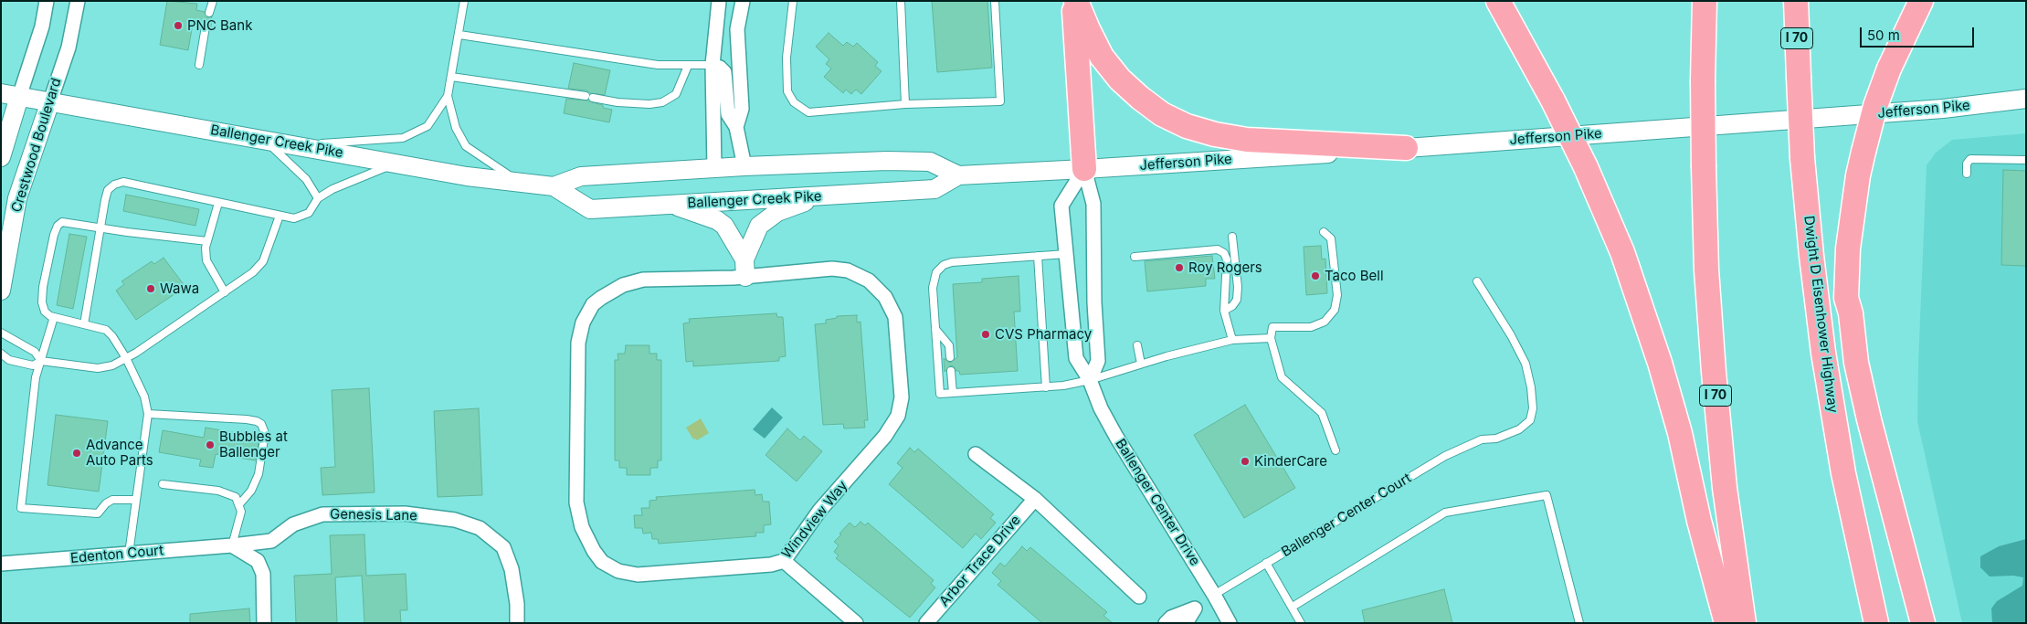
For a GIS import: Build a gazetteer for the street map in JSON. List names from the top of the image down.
{
  "streets": {
    "highway": ["I 70", "Dwight D Eisenhower Highway"],
    "main road": ["Jefferson Pike", "Ballenger Creek Pike", "Crestwood Boulevard"],
    "street": [
      "Ballenger Center Drive",
      "Genesis Lane",
      "Windview Way",
      "Edenton Court",
      "Arbor Trace Drive"
    ],
    "lane": ["Ballenger Center Court"]
  },
  "crossings": [
    ["Jefferson Pike", "Ballenger Creek Pike"],
    ["Jefferson Pike", "Ballenger Center Drive"],
    ["Ballenger Creek Pike", "Crestwood Boulevard"],
    ["Ballenger Creek Pike", "Ballenger Center Drive"],
    ["Ballenger Center Drive", "Ballenger Center Court"],
    ["Genesis Lane", "Edenton Court"]
  ],
  "places": [
    "PNC Bank",
    "Roy Rogers",
    "Taco Bell",
    "Wawa",
    "CVS Pharmacy",
    "Bubbles at Ballenger",
    "Advance Auto Parts",
    "KinderCare"
  ],
  "scale_bar": "50 m"
}
